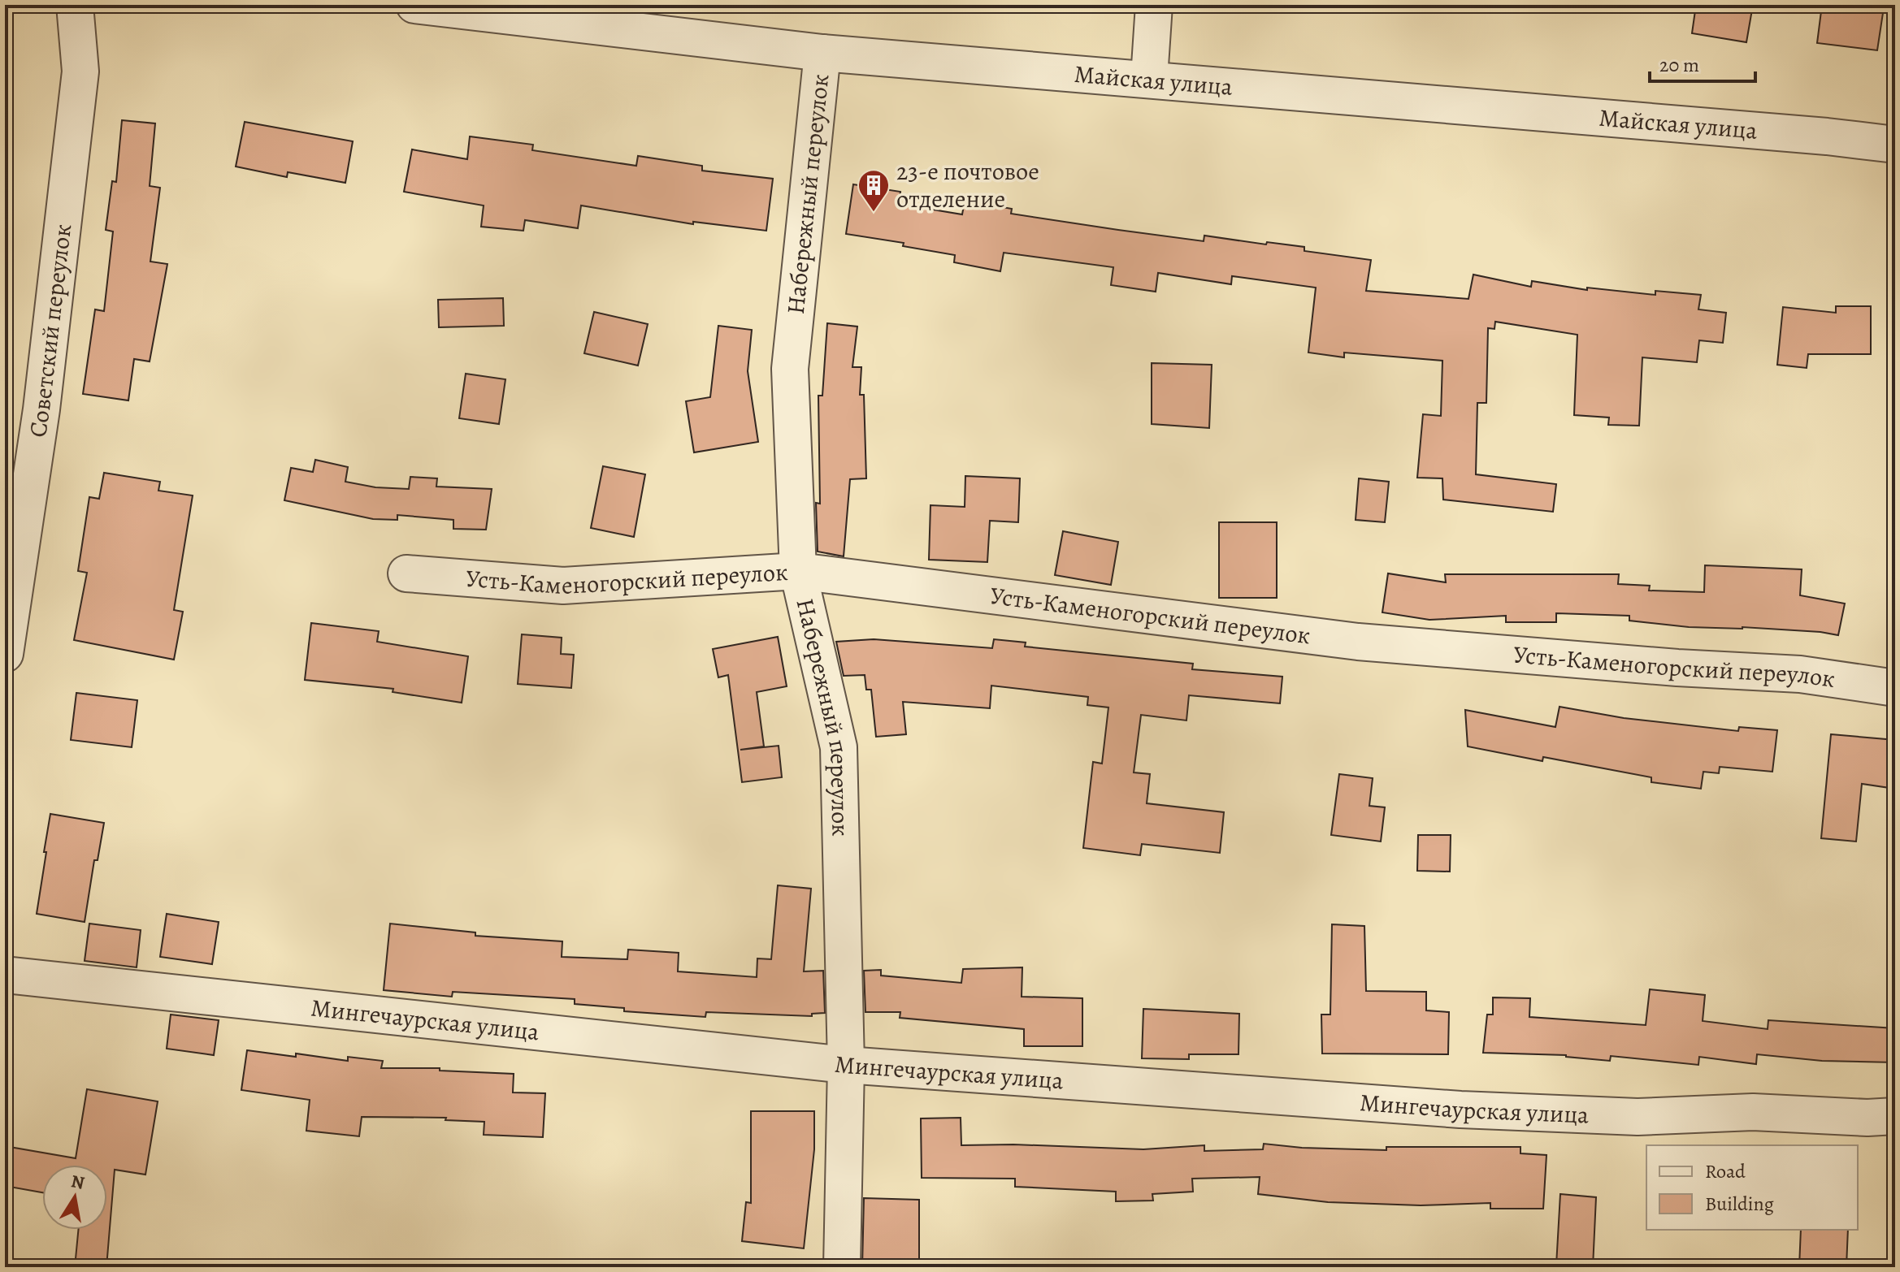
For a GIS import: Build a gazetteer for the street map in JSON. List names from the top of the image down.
{
  "streets": {
    "street": [
      "Майская улица",
      "Набережный переулок",
      "Советский переулок",
      "Усть-Каменогорский переулок",
      "Мингечаурская улица"
    ]
  },
  "crossings": [
    ["Майская улица", "Набережный переулок"],
    ["Набережный переулок", "Усть-Каменогорский переулок"],
    ["Набережный переулок", "Мингечаурская улица"]
  ],
  "places": {
    "building": ["23-е почтовое отделение"]
  },
  "legend": ["Road", "Building"],
  "scale_bar": "20 m",
  "north": "top"
}
